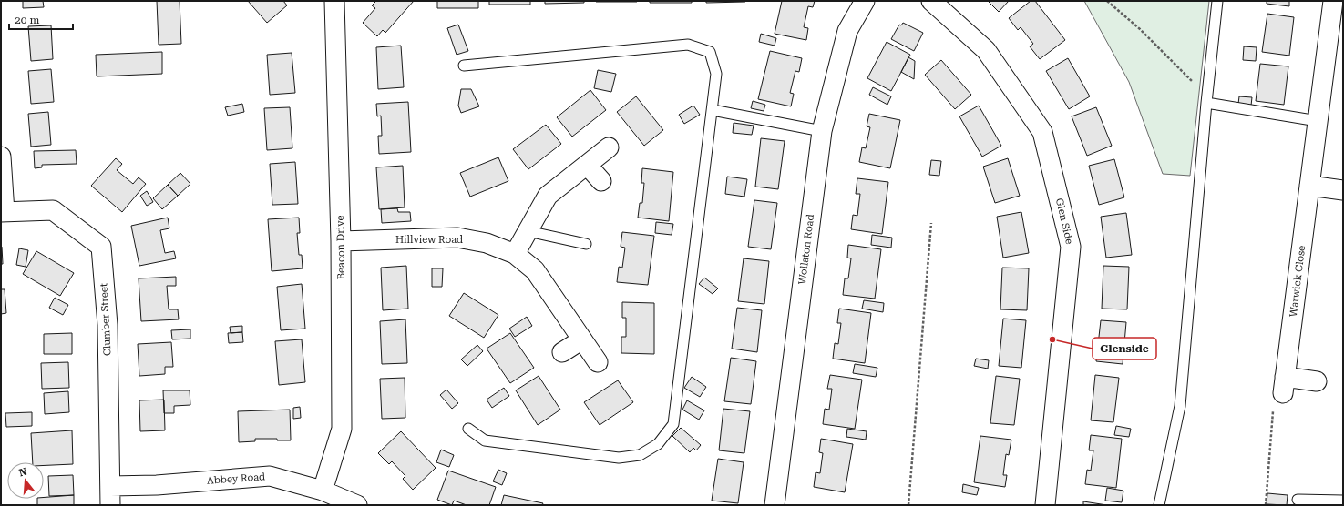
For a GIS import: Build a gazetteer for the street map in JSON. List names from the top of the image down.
{
  "streets": {
    "street": [
      "Glen Side",
      "Hillview Road",
      "Beacon Drive",
      "Wollaton Road",
      "Warwick Close",
      "Clumber Street",
      "Abbey Road"
    ]
  },
  "crossings": [
    ["Hillview Road", "Beacon Drive"],
    ["Beacon Drive", "Abbey Road"],
    ["Clumber Street", "Abbey Road"]
  ],
  "places": ["Glenside"],
  "scale_bar": "20 m",
  "north": "top"
}
